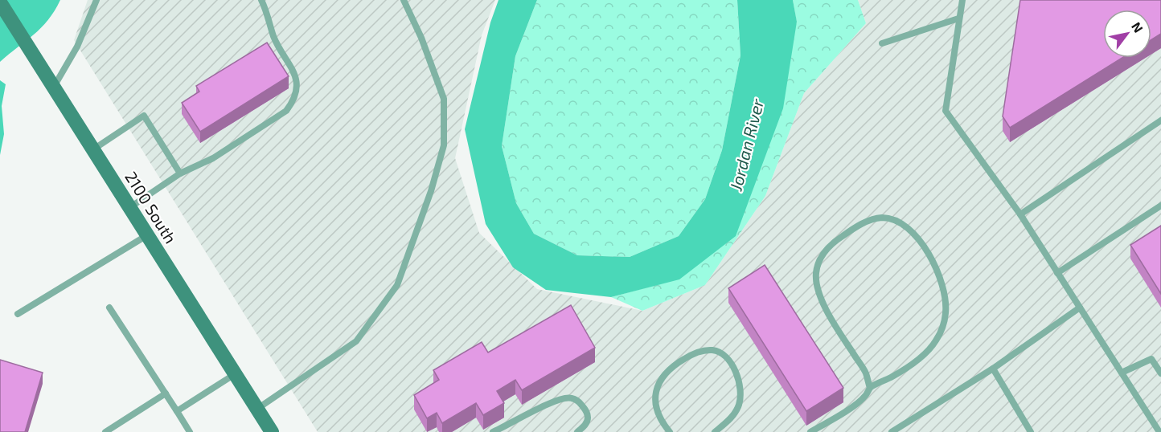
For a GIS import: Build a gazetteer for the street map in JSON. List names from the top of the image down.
{
  "streets": {
    "street": ["2100 South"]
  },
  "water": ["Jordan River"],
  "north": "top right"
}
